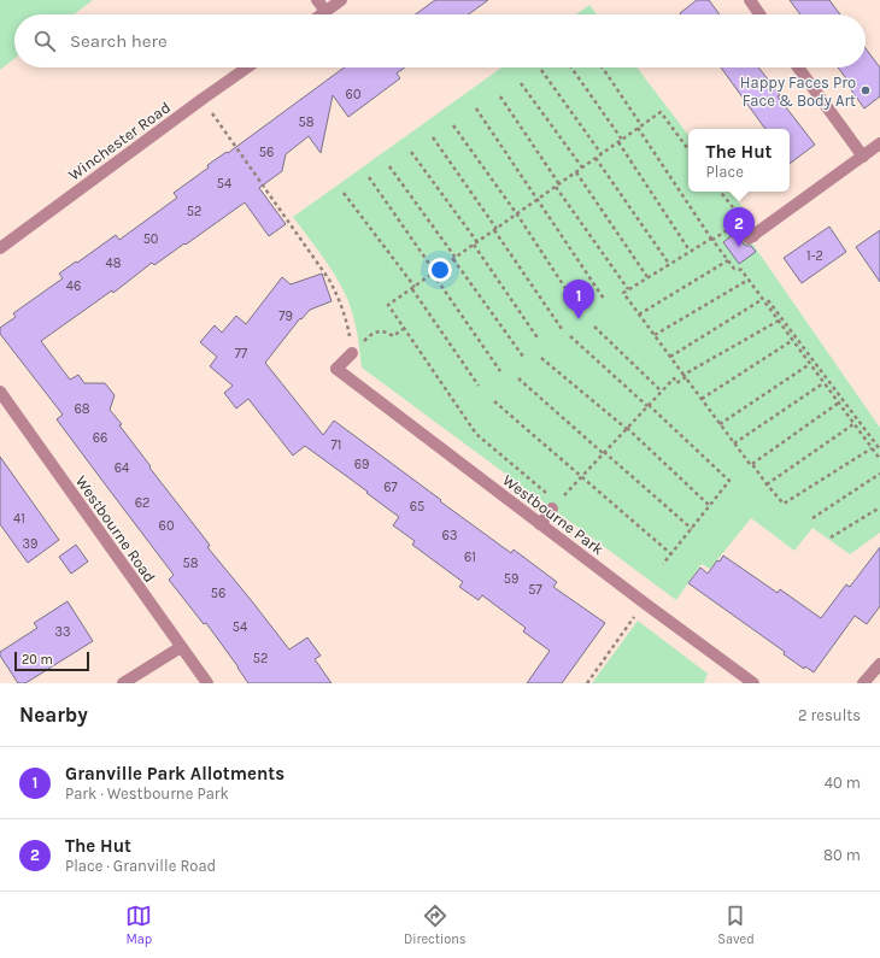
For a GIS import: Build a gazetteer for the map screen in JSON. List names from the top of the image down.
{
  "streets": {
    "street": ["Winchester Road", "Westbourne Park", "Westbourne Road"]
  },
  "places": ["Happy Faces Pro Face & Body Art"],
  "house_numbers": [
    "60",
    "58",
    "56",
    "54",
    "52",
    "50",
    "1-2",
    "48",
    "46",
    "79",
    "77",
    "68",
    "66",
    "71",
    "69",
    "64",
    "67",
    "62",
    "65",
    "41",
    "60",
    "63",
    "39",
    "61",
    "58",
    "59",
    "57",
    "56",
    "54",
    "33",
    "52"
  ],
  "scale_bar": "20 m",
  "page": {
    "search": "Search here",
    "popup": ["The Hut", "Place"],
    "pins": ["2", "1"],
    "scale": "20 m",
    "heading": ["Nearby", "2 results"],
    "list": [
      {
        "mark": "1",
        "name": "Granville Park Allotments",
        "note": "Park · Westbourne Park",
        "value": "40 m"
      },
      {
        "mark": "2",
        "name": "The Hut",
        "note": "Place · Granville Road",
        "value": "80 m"
      }
    ],
    "nav": ["Map", "Directions", "Saved"]
  }
}
